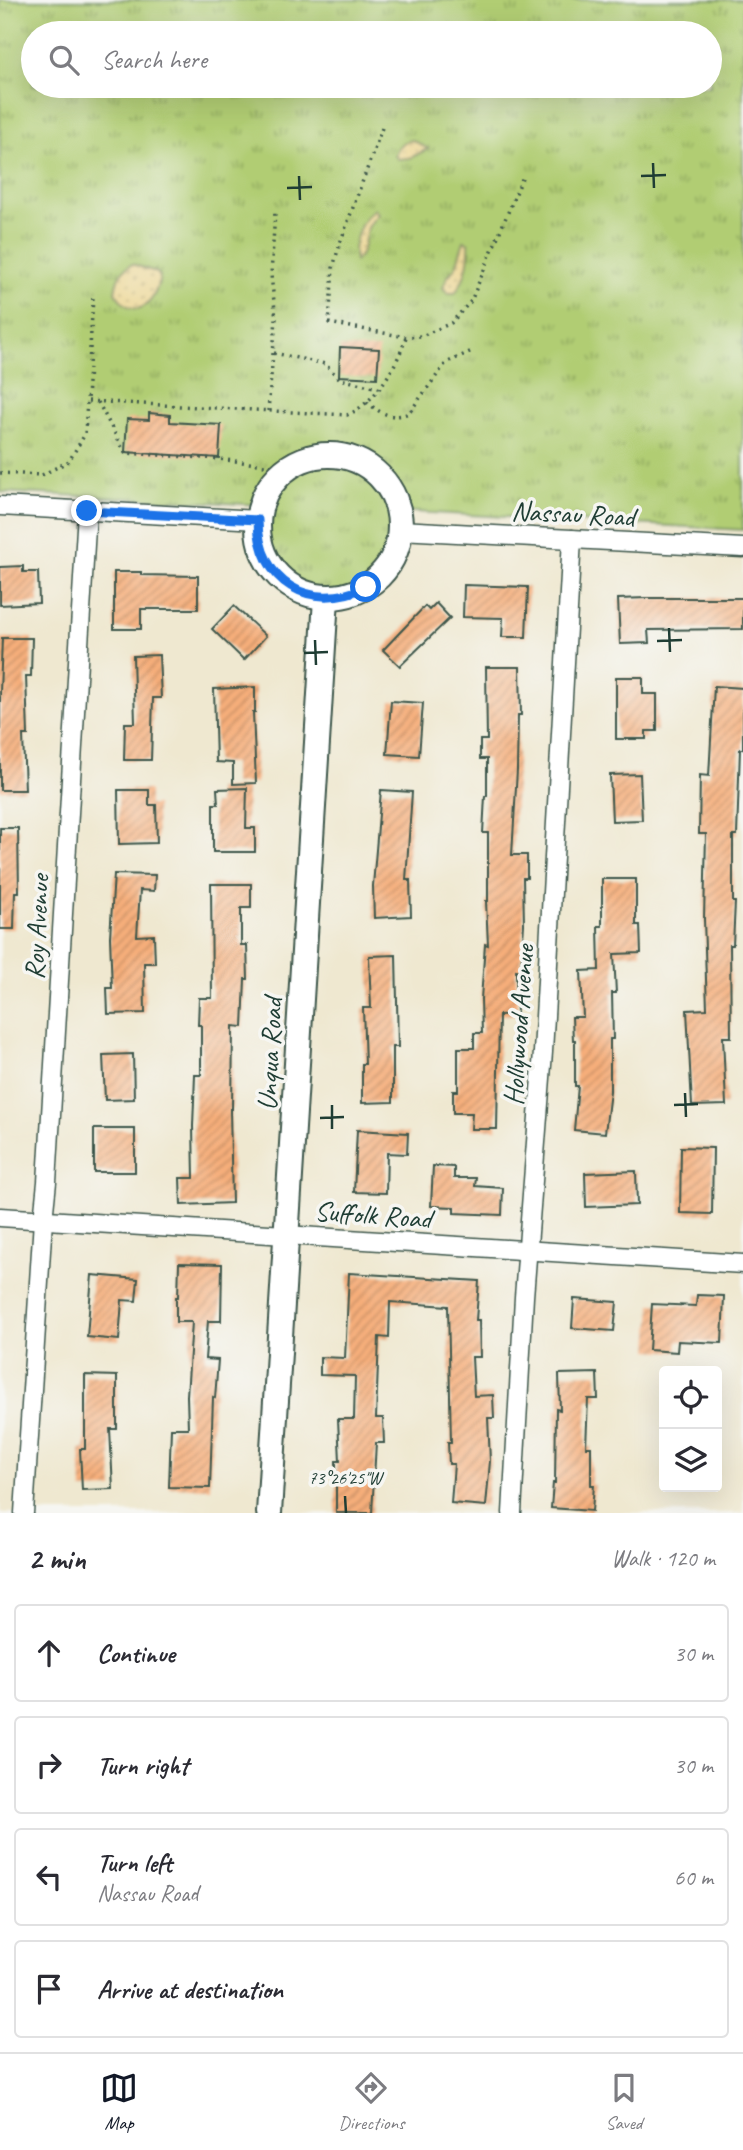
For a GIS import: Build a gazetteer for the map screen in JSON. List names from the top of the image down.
{
  "streets": {
    "street": [
      "Nassau Road",
      "Roy Avenue",
      "Hollywood Avenue",
      "Unqua Road",
      "Suffolk Road"
    ]
  },
  "crossings": [
    ["Nassau Road", "Hollywood Avenue"],
    ["Nassau Road", "Unqua Road"],
    ["Roy Avenue", "Suffolk Road"],
    ["Hollywood Avenue", "Suffolk Road"],
    ["Unqua Road", "Suffolk Road"]
  ],
  "page": {
    "search": "Search here",
    "heading": ["2 min", "Walk · 120 m"],
    "list": [
      ["Continue", "30 m"],
      ["Turn right", "30 m"],
      ["Turn left", "Nassau Road", "60 m"],
      "Arrive at destination"
    ],
    "nav": ["Map", "Directions", "Saved"]
  },
  "coordinates": ["73°26'25\"W"]
}
